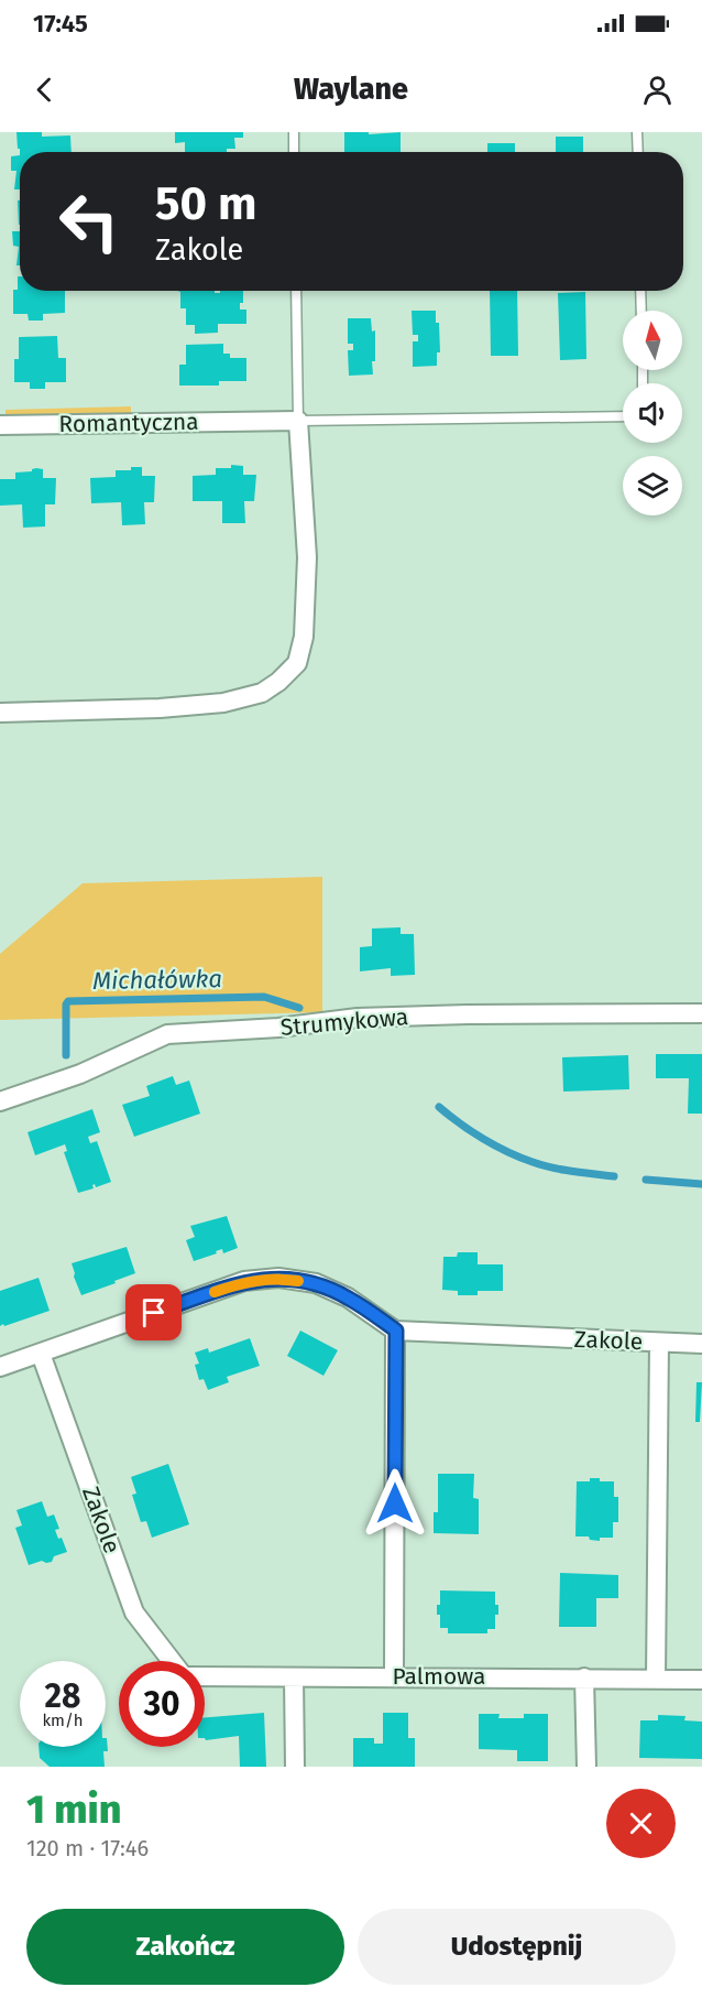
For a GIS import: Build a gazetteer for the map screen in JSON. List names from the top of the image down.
{
  "streets": {
    "street": [
      "Romantyczna",
      "Strumykowa",
      "Zakole",
      "Palmowa"
    ]
  },
  "water": ["Michałówka"],
  "north": "top",
  "page": {
    "status": "17:45",
    "header": "Waylane",
    "turn": ["50 m", "Zakole"],
    "speed": "28 km/h",
    "limit": "30",
    "heading": ["1 min", "120 m · 17:46"],
    "buttons": ["Zakończ", "Udostępnij"]
  }
}
